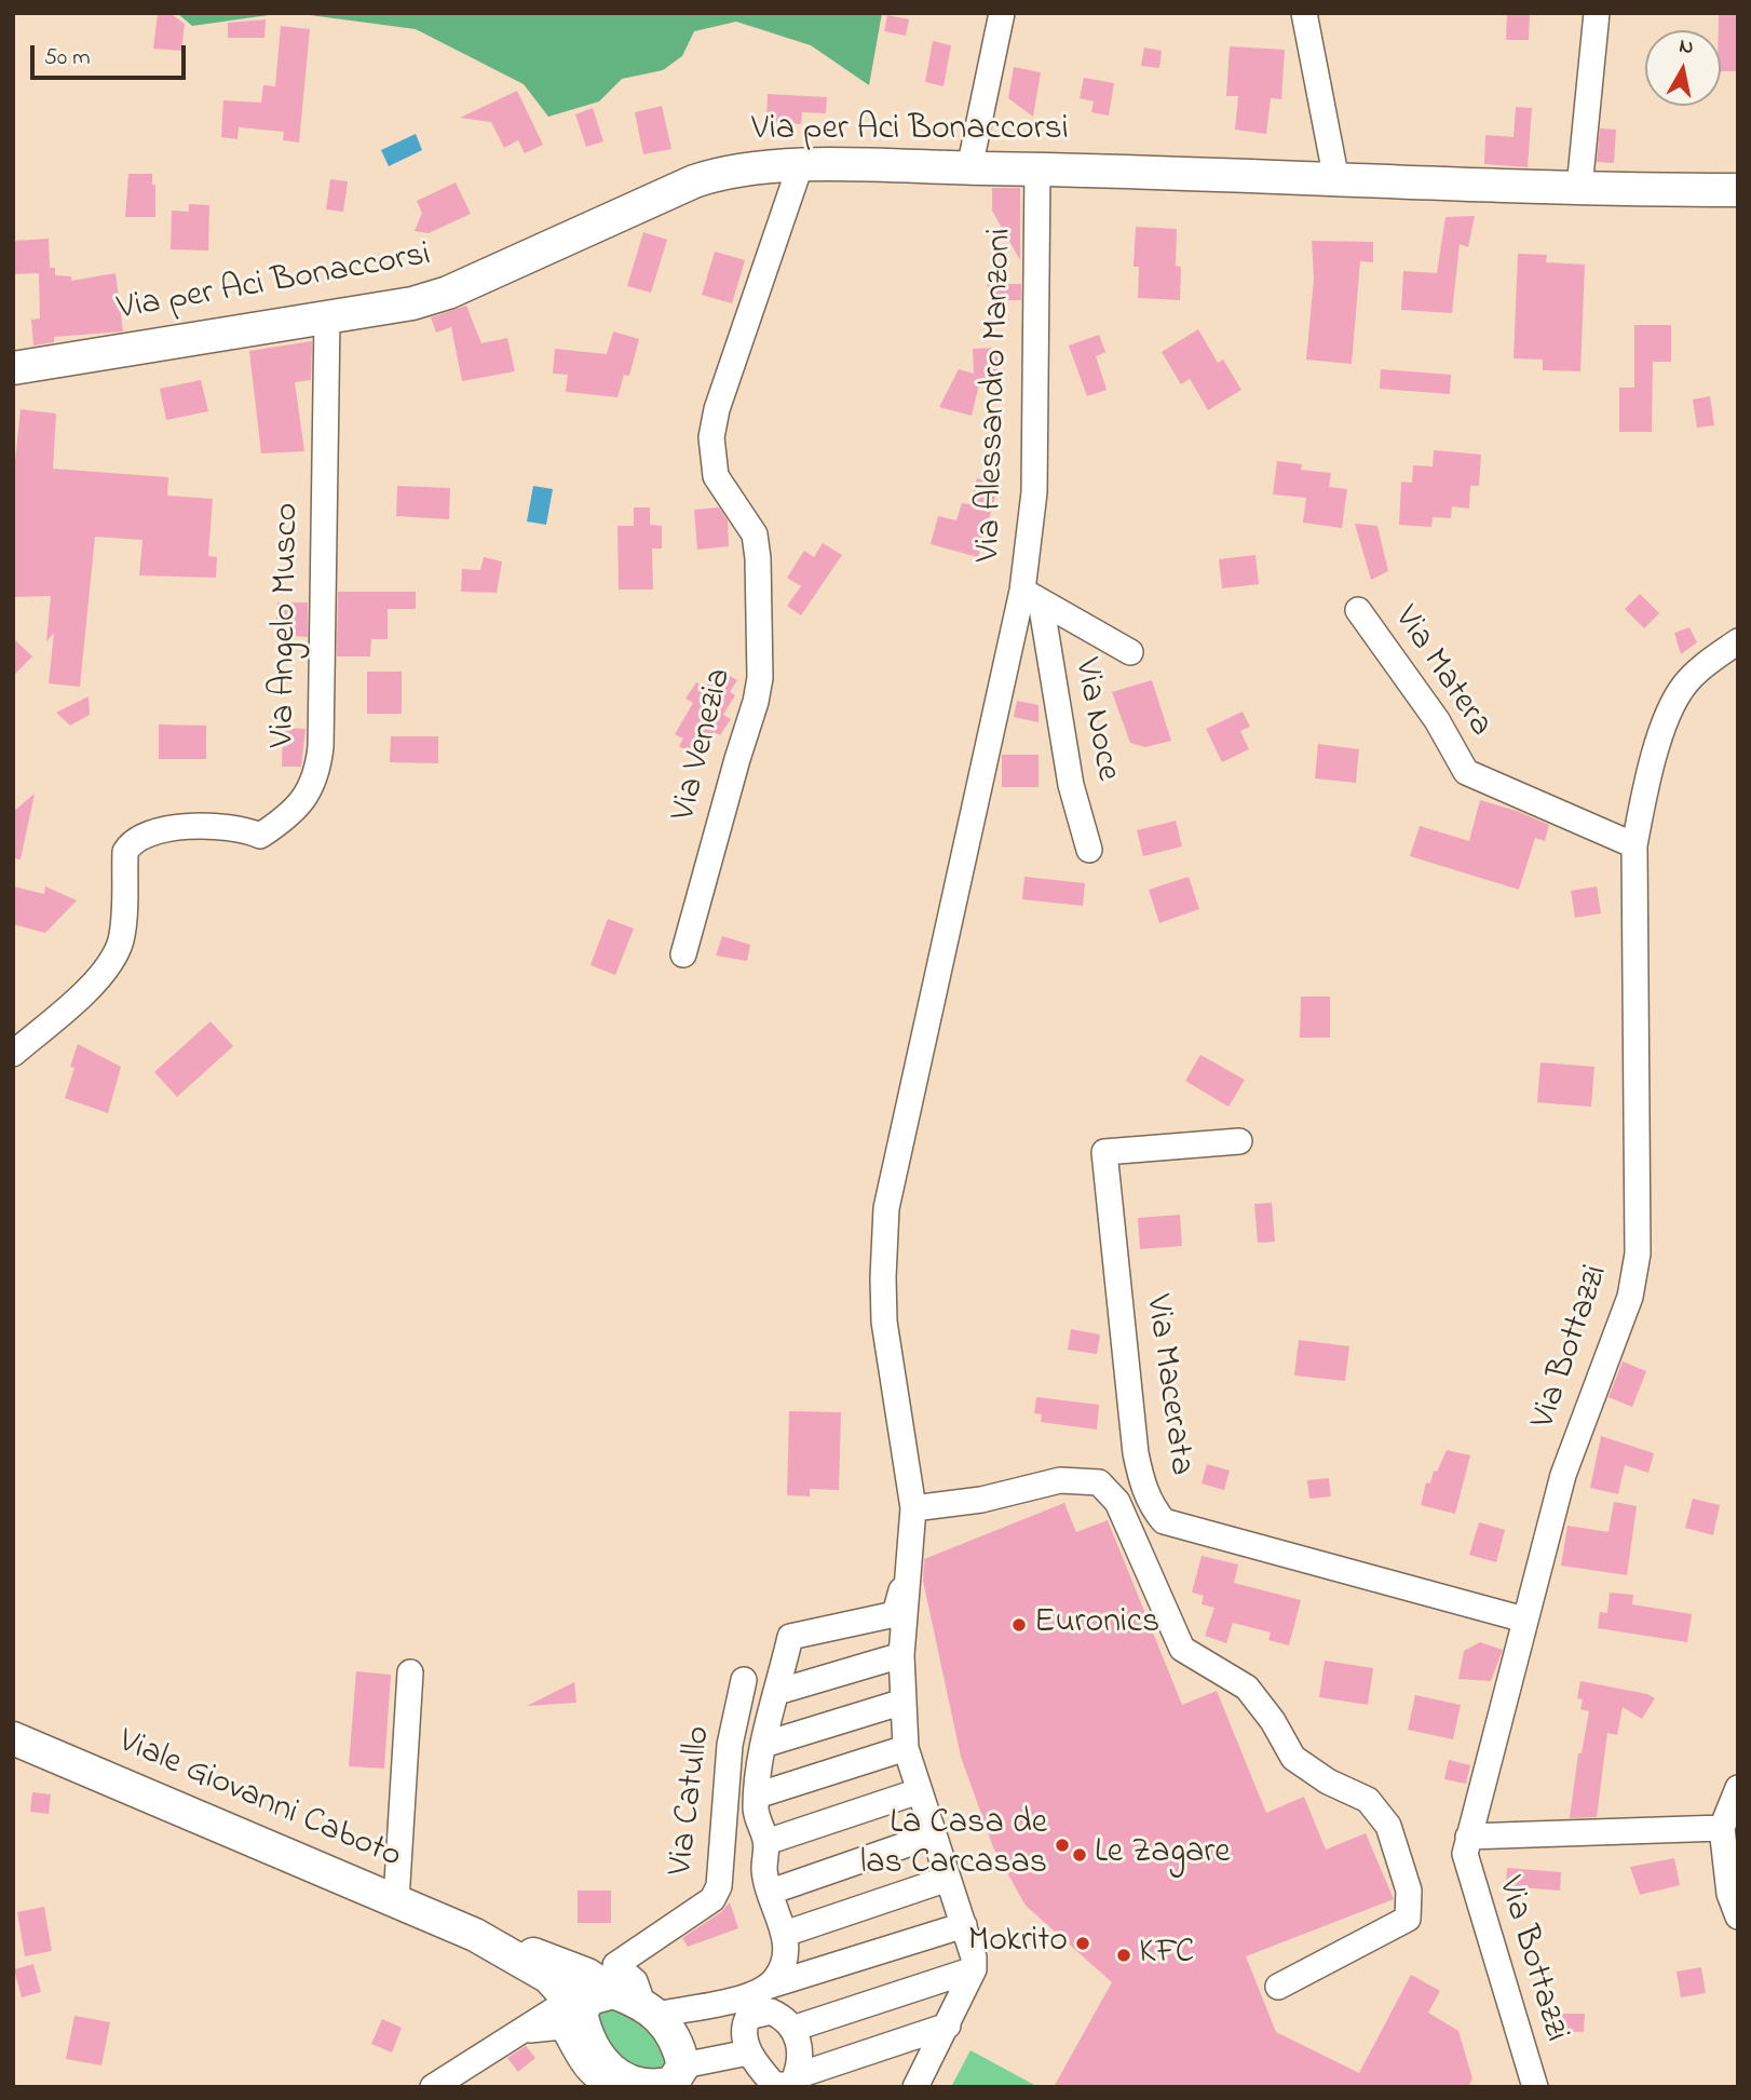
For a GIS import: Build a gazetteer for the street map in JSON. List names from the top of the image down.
{
  "streets": {
    "main road": ["Via per Aci Bonaccorsi", "Viale Giovanni Caboto"],
    "street": [
      "Via Alessandro Manzoni",
      "Via Angelo Musco",
      "Via Matera",
      "Via Noce",
      "Via Venezia",
      "Via Bottazzi",
      "Via Macerata",
      "Via Catullo"
    ]
  },
  "crossings": [
    ["Via per Aci Bonaccorsi", "Via Alessandro Manzoni"],
    ["Via per Aci Bonaccorsi", "Via Angelo Musco"],
    ["Via per Aci Bonaccorsi", "Via Venezia"],
    ["Via Alessandro Manzoni", "Via Noce"],
    ["Via Matera", "Via Bottazzi"],
    ["Via Bottazzi", "Via Macerata"]
  ],
  "places": [
    "Euronics",
    "La Casa de las Carcasas",
    "Le Zagare",
    "Mokrito",
    "KFC"
  ],
  "scale_bar": "50 m",
  "north": "top"
}
